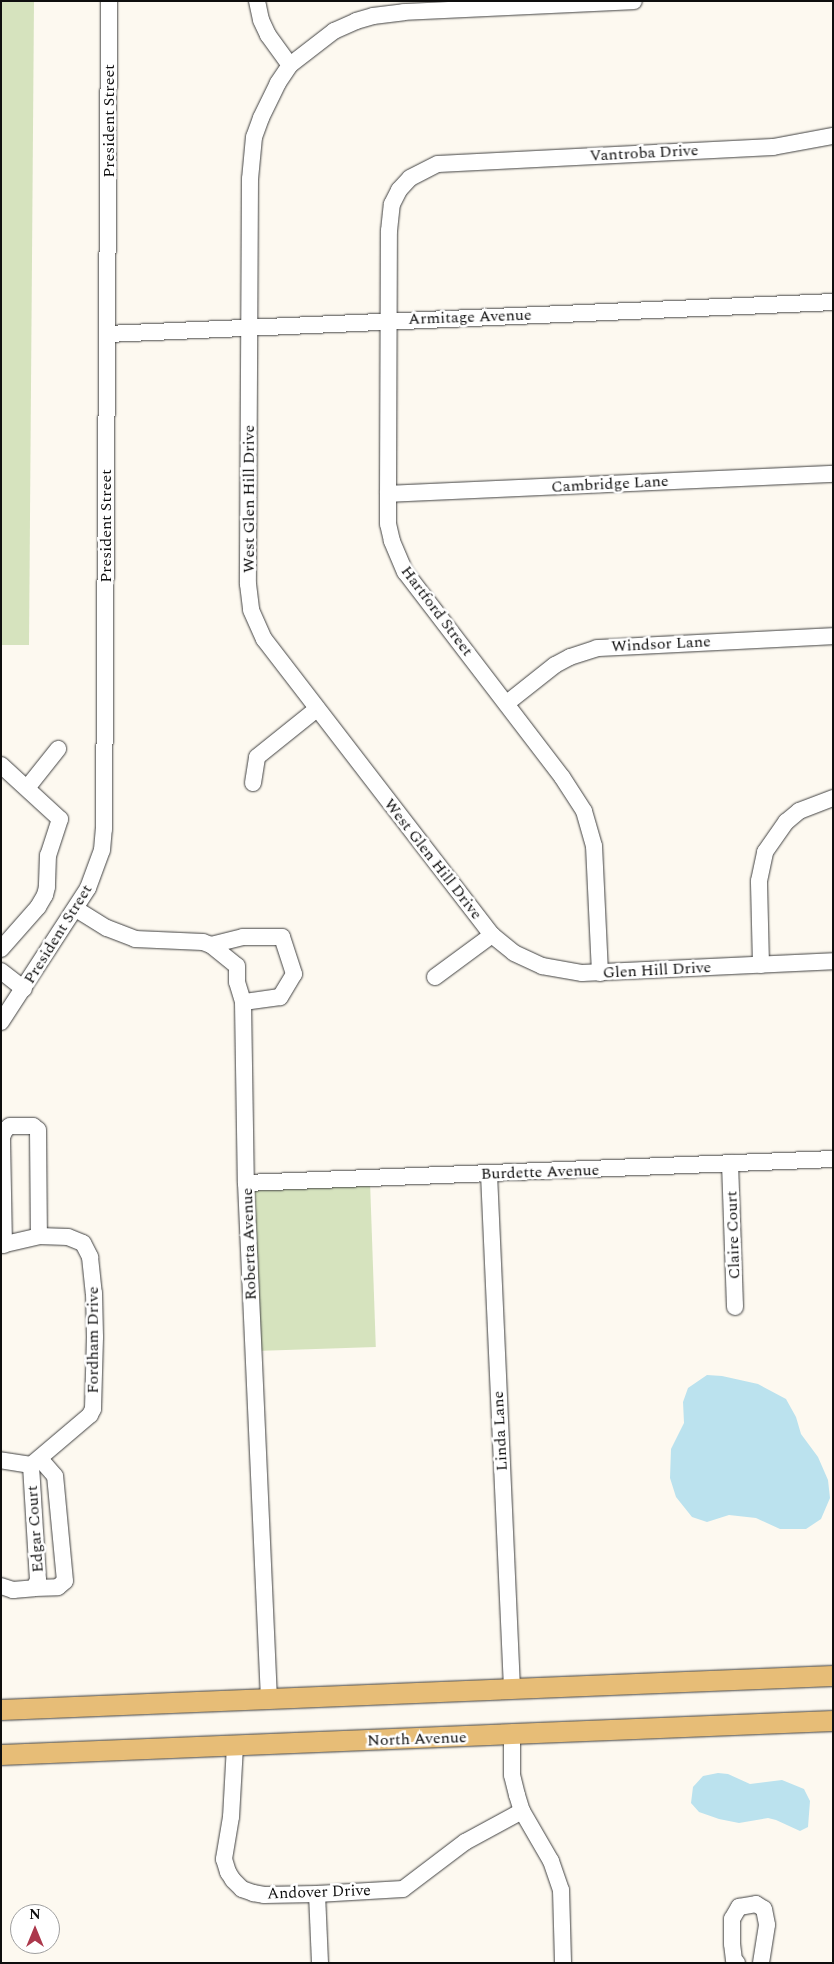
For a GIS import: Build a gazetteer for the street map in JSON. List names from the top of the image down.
{
  "streets": {
    "main road": ["North Avenue"],
    "street": [
      "President Street",
      "Vantroba Drive",
      "Armitage Avenue",
      "Cambridge Lane",
      "West Glen Hill Drive",
      "Hartford Street",
      "Windsor Lane",
      "Glen Hill Drive",
      "Burdette Avenue",
      "Claire Court",
      "Roberta Avenue",
      "Fordham Drive",
      "Linda Lane",
      "Edgar Court",
      "Andover Drive"
    ]
  },
  "crossings": [
    ["President Street", "Armitage Avenue"],
    ["President Street", "Roberta Avenue"],
    ["Vantroba Drive", "Hartford Street"],
    ["Armitage Avenue", "West Glen Hill Drive"],
    ["Armitage Avenue", "Hartford Street"],
    ["Cambridge Lane", "Hartford Street"],
    ["West Glen Hill Drive", "Glen Hill Drive"],
    ["Hartford Street", "Windsor Lane"],
    ["Hartford Street", "Glen Hill Drive"],
    ["Burdette Avenue", "Claire Court"],
    ["Burdette Avenue", "Roberta Avenue"],
    ["Burdette Avenue", "Linda Lane"],
    ["Fordham Drive", "Edgar Court"],
    ["North Avenue", "Andover Drive"]
  ],
  "north": "top"
}
